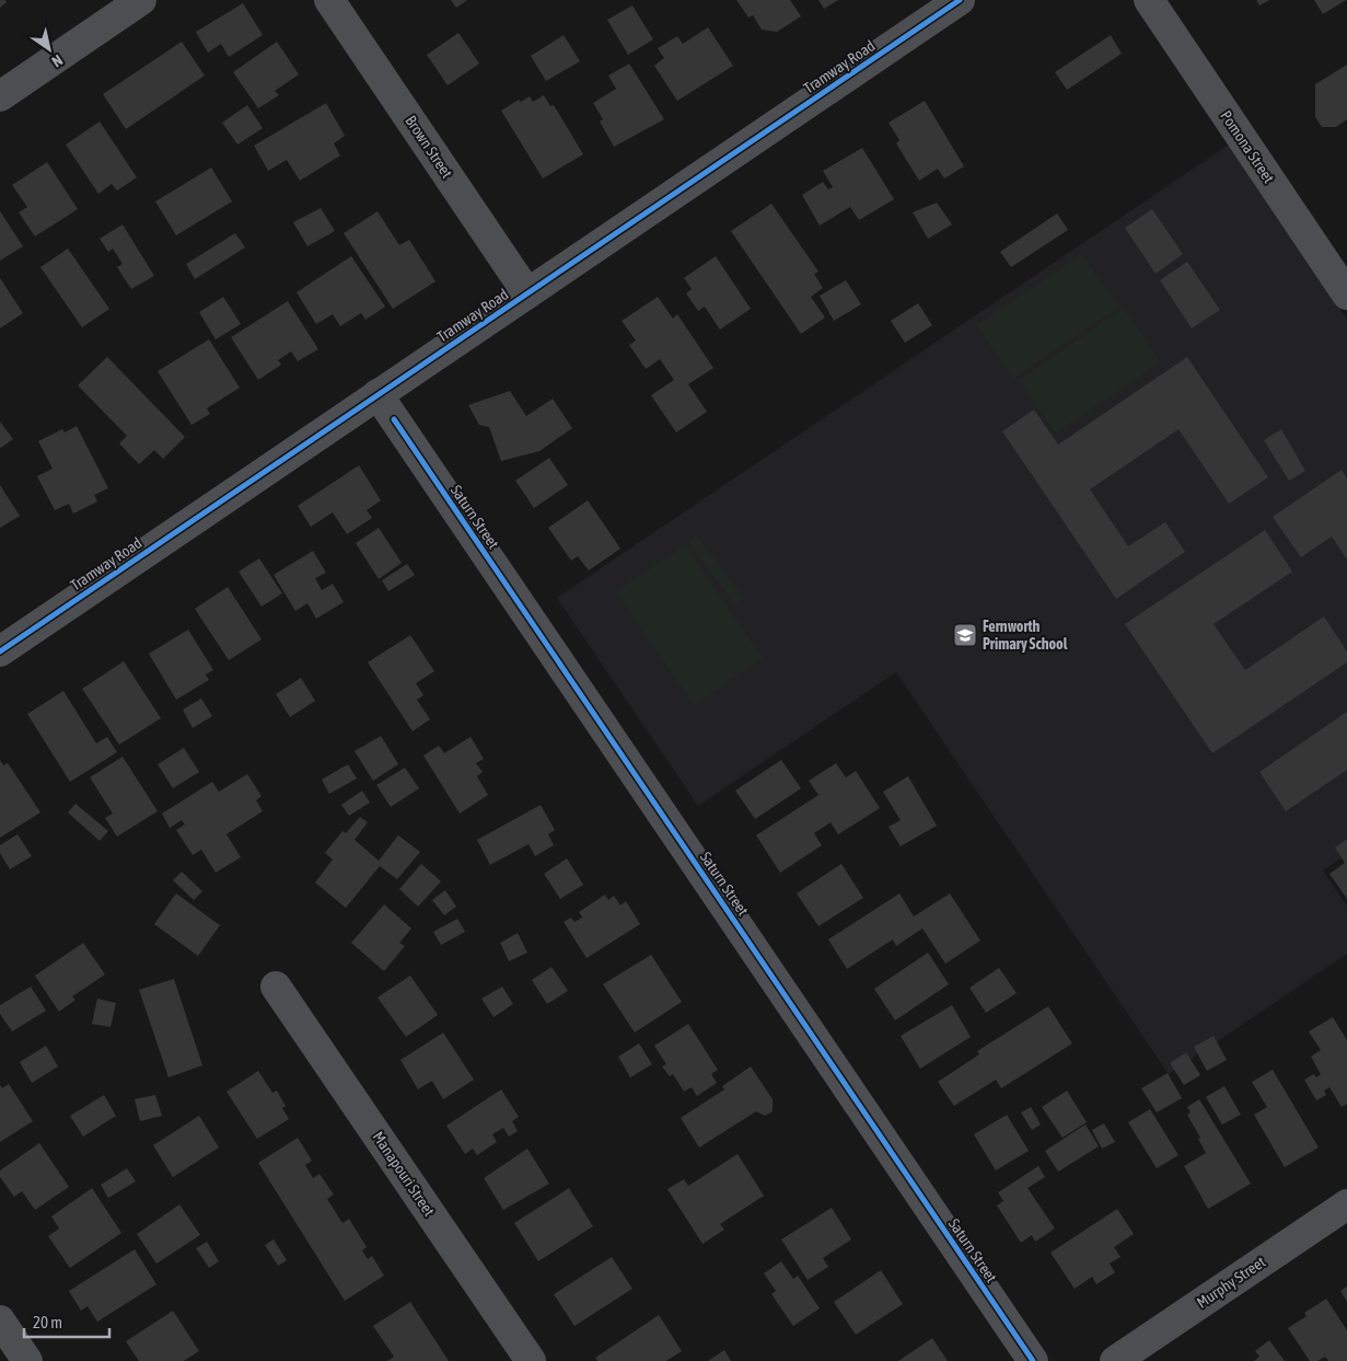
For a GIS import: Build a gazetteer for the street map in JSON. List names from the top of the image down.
{
  "streets": {
    "street": [
      "Tramway Road",
      "Brown Street",
      "Pomona Street",
      "Saturn Street",
      "Manapouri Street",
      "Murphy Street"
    ]
  },
  "crossings": [
    ["Tramway Road", "Brown Street"],
    ["Tramway Road", "Saturn Street"]
  ],
  "places": {
    "school or university": ["Fernworth Primary School"]
  },
  "scale_bar": "20 m",
  "north": "bottom right"
}
